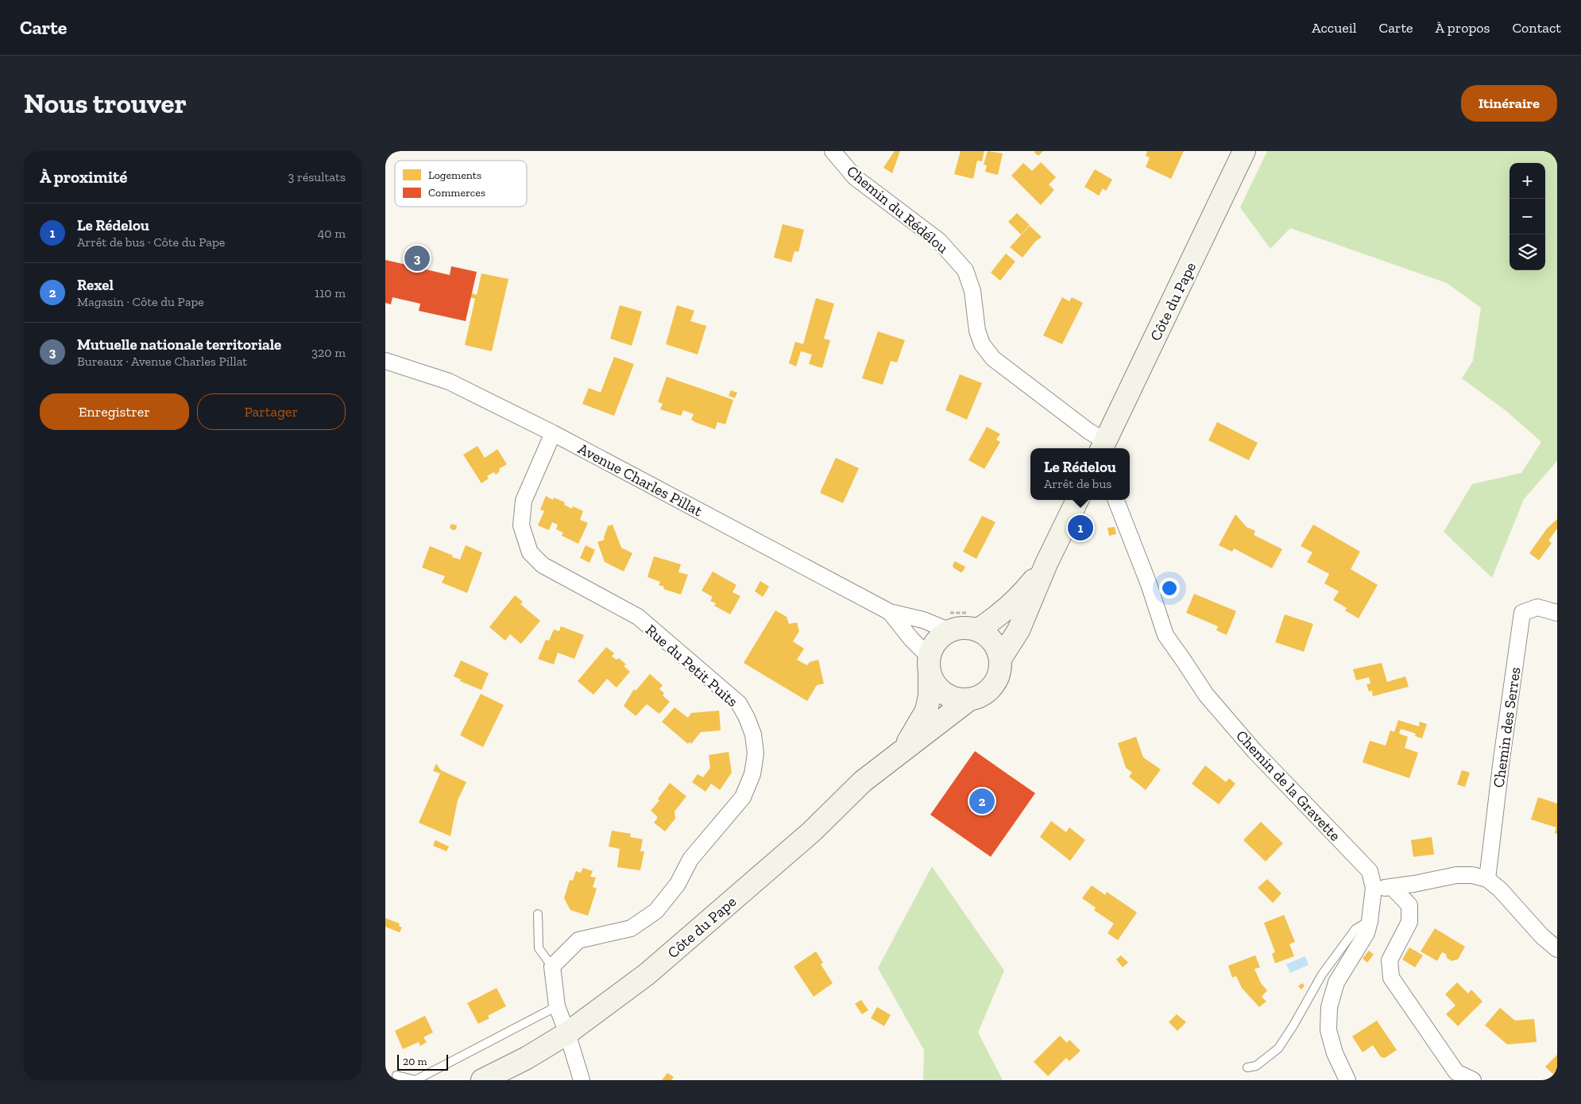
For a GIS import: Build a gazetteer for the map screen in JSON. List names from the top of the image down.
{
  "streets": {
    "main road": ["Côte du Pape"],
    "street": [
      "Chemin du Rédélou",
      "Avenue Charles Pillat",
      "Rue du Petit Puits",
      "Chemin des Serres",
      "Chemin de la Gravette"
    ]
  },
  "crossings": [
    ["Chemin du Rédélou", "Côte du Pape"],
    ["Côte du Pape", "Avenue Charles Pillat"],
    ["Avenue Charles Pillat", "Rue du Petit Puits"]
  ],
  "legend": ["Logements", "Commerces"],
  "scale_bar": "20 m",
  "page": {
    "header": "Carte",
    "nav": [
      "Accueil",
      "Carte",
      "À propos",
      "Contact"
    ],
    "buttons": [
      "Itinéraire",
      ["Enregistrer", "Partager"]
    ],
    "title": "Nous trouver",
    "heading": ["À proximité", "3 résultats"],
    "map_buttons": ["+", "−"],
    "list": [
      {
        "mark": "1",
        "name": "Le Rédelou",
        "note": "Arrêt de bus · Côte du Pape",
        "value": "40 m"
      },
      {
        "mark": "2",
        "name": "Rexel",
        "note": "Magasin · Côte du Pape",
        "value": "110 m"
      },
      {
        "mark": "3",
        "name": "Mutuelle nationale territoriale",
        "note": "Bureaux · Avenue Charles Pillat",
        "value": "320 m"
      }
    ],
    "pins": ["3", "1", "2"],
    "popup": ["Le Rédelou", "Arrêt de bus"],
    "scale": "20 m"
  }
}
